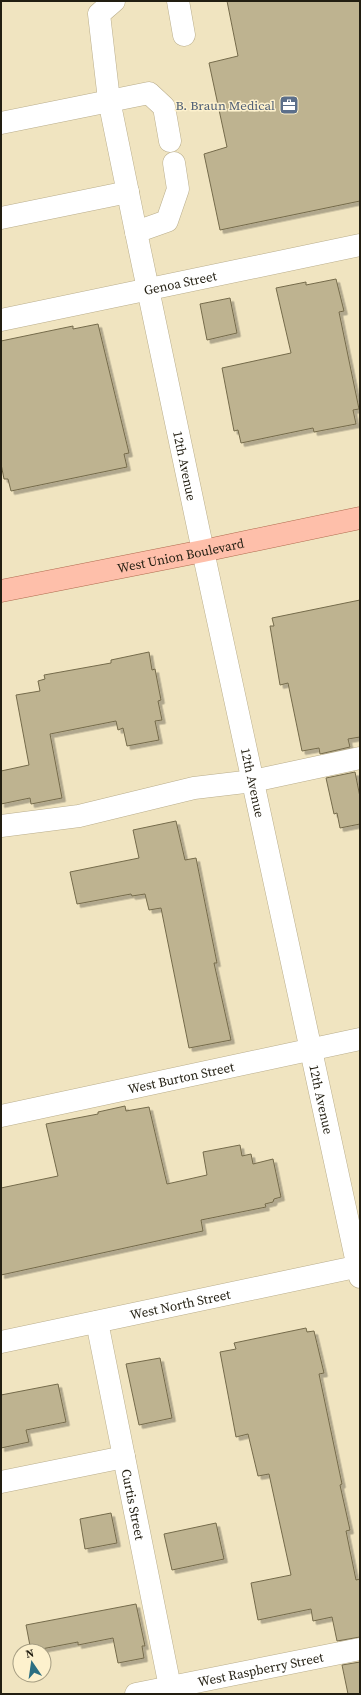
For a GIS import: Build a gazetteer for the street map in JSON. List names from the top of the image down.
{
  "streets": {
    "main road": ["West Union Boulevard"],
    "street": [
      "Genoa Street",
      "12th Avenue",
      "West Burton Street",
      "West North Street",
      "Curtis Street",
      "West Raspberry Street"
    ]
  },
  "crossings": [
    ["Genoa Street", "12th Avenue"],
    ["12th Avenue", "West Union Boulevard"],
    ["12th Avenue", "West Burton Street"],
    ["12th Avenue", "West North Street"],
    ["West North Street", "Curtis Street"],
    ["Curtis Street", "West Raspberry Street"]
  ],
  "places": {
    "office": ["B. Braun Medical"]
  },
  "north": "top"
}
